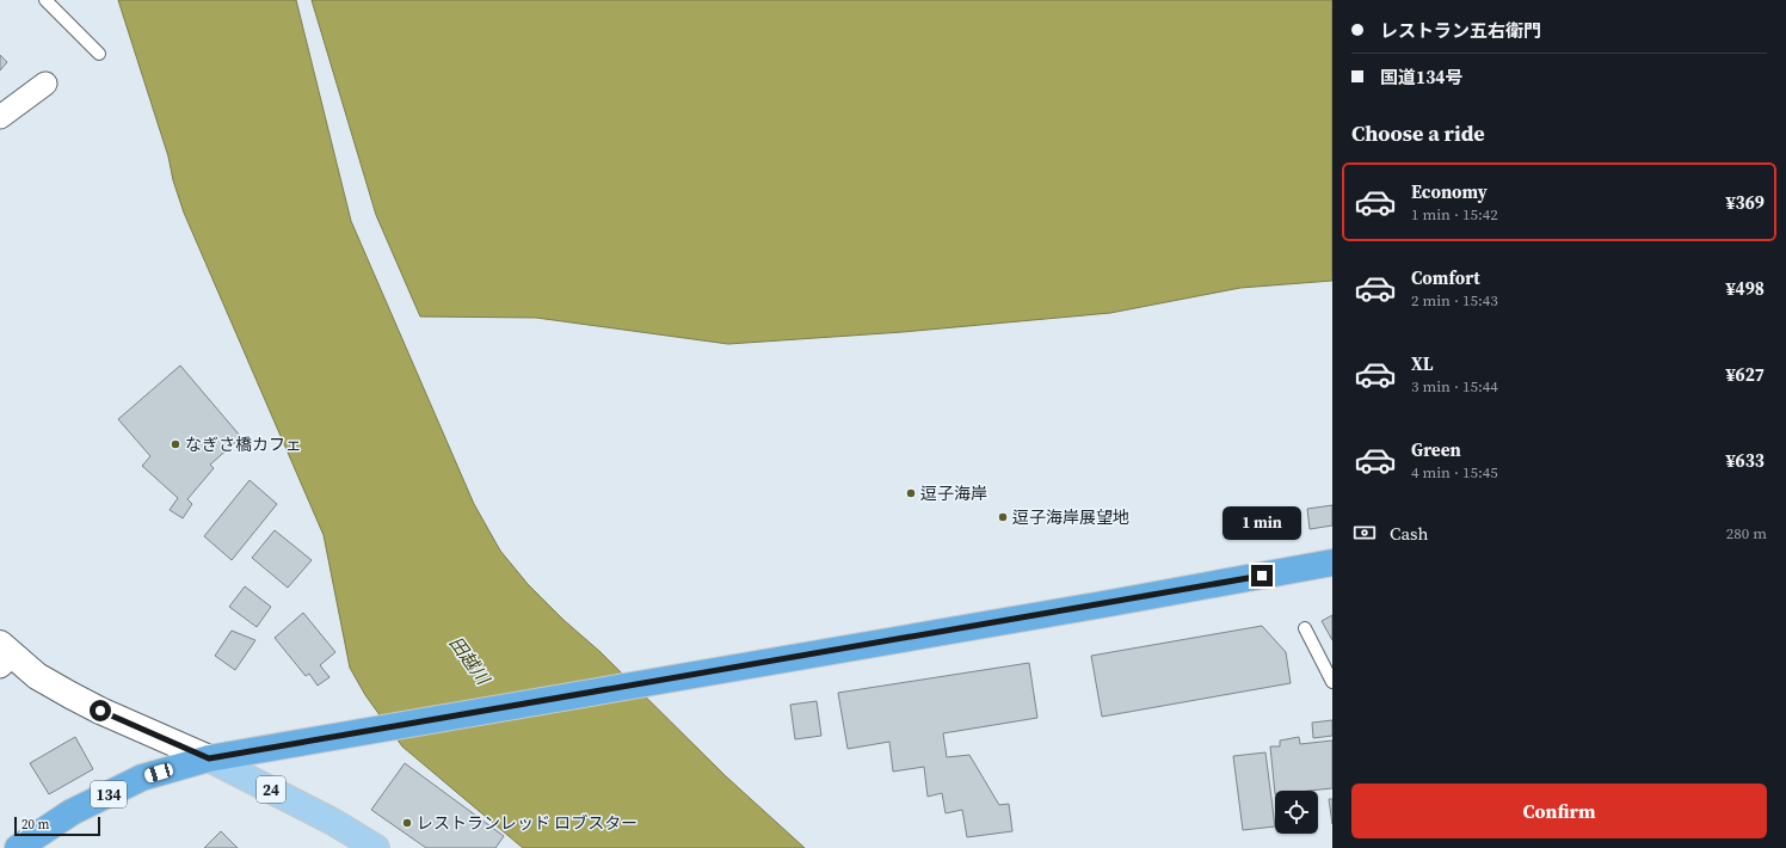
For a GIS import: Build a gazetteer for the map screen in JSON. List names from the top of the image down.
{
  "streets": {
    "highway": ["134"],
    "main road": ["24"]
  },
  "crossings": [
    ["24", "134"]
  ],
  "water": ["田越川"],
  "places": [
    "なぎさ橋カフェ",
    "逗子海岸",
    "逗子海岸展望地",
    "レストランレッド ロブスター"
  ],
  "scale_bar": "20 m",
  "page": {
    "banner": ["レストラン五右衛門", "国道134号"],
    "heading": "Choose a ride",
    "list": [
      {
        "name": "Economy",
        "note": "1 min · 15:42",
        "value": "¥369"
      },
      {
        "name": "Comfort",
        "note": "2 min · 15:43",
        "value": "¥498"
      },
      {
        "name": "XL",
        "note": "3 min · 15:44",
        "value": "¥627"
      },
      {
        "name": "Green",
        "note": "4 min · 15:45",
        "value": "¥633"
      }
    ],
    "bubble": "1 min",
    "pay": ["Cash", "280 m"],
    "buttons": "Confirm",
    "scale": "20 m"
  }
}
